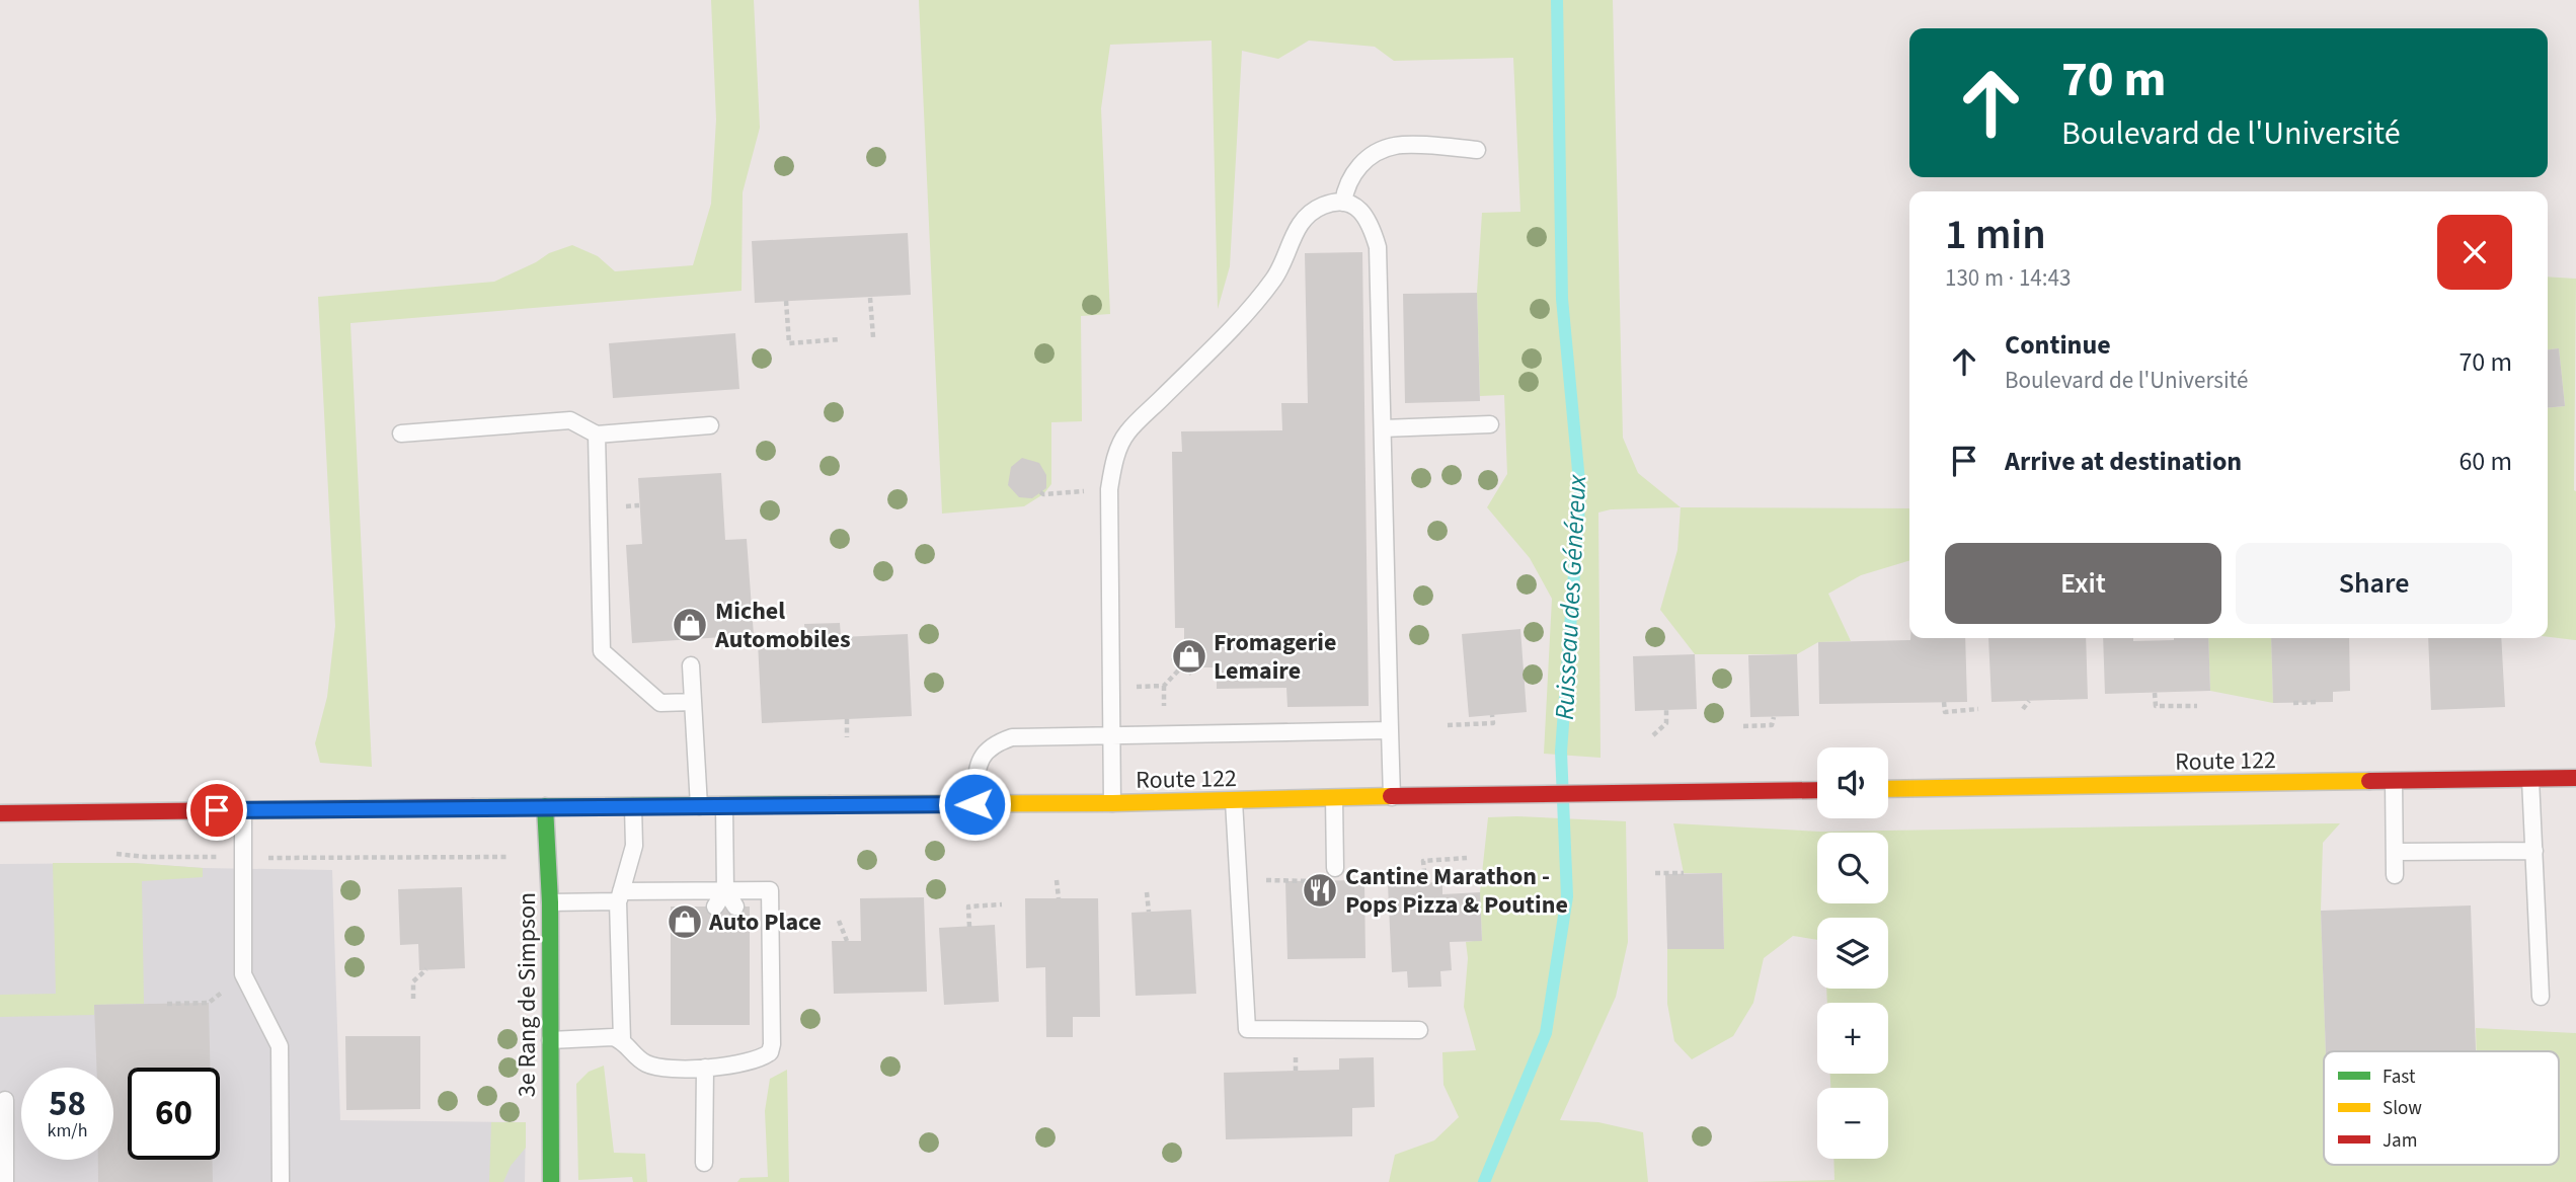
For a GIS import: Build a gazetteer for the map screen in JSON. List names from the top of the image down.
{
  "streets": {
    "main road": ["Route 122", "3e Rang de Simpson"]
  },
  "crossings": [
    ["Route 122", "3e Rang de Simpson"]
  ],
  "water": ["Ruisseau des Généreux"],
  "places": {
    "shop": ["Michel Automobiles", "Fromagerie Lemaire", "Auto Place"],
    "restaurant": ["Cantine Marathon - Pops Pizza & Poutine"]
  },
  "legend": ["Fast", "Slow", "Jam"],
  "page": {
    "turn": ["70 m", "Boulevard de l'Université"],
    "heading": ["1 min", "130 m · 14:43"],
    "list": [
      {
        "name": "Continue",
        "note": "Boulevard de l'Université",
        "value": "70 m"
      },
      {
        "name": "Arrive at destination",
        "value": "60 m"
      }
    ],
    "buttons": ["Exit", "Share"],
    "map_buttons": ["+", "−"],
    "speed": "58 km/h",
    "limit": "60"
  }
}
